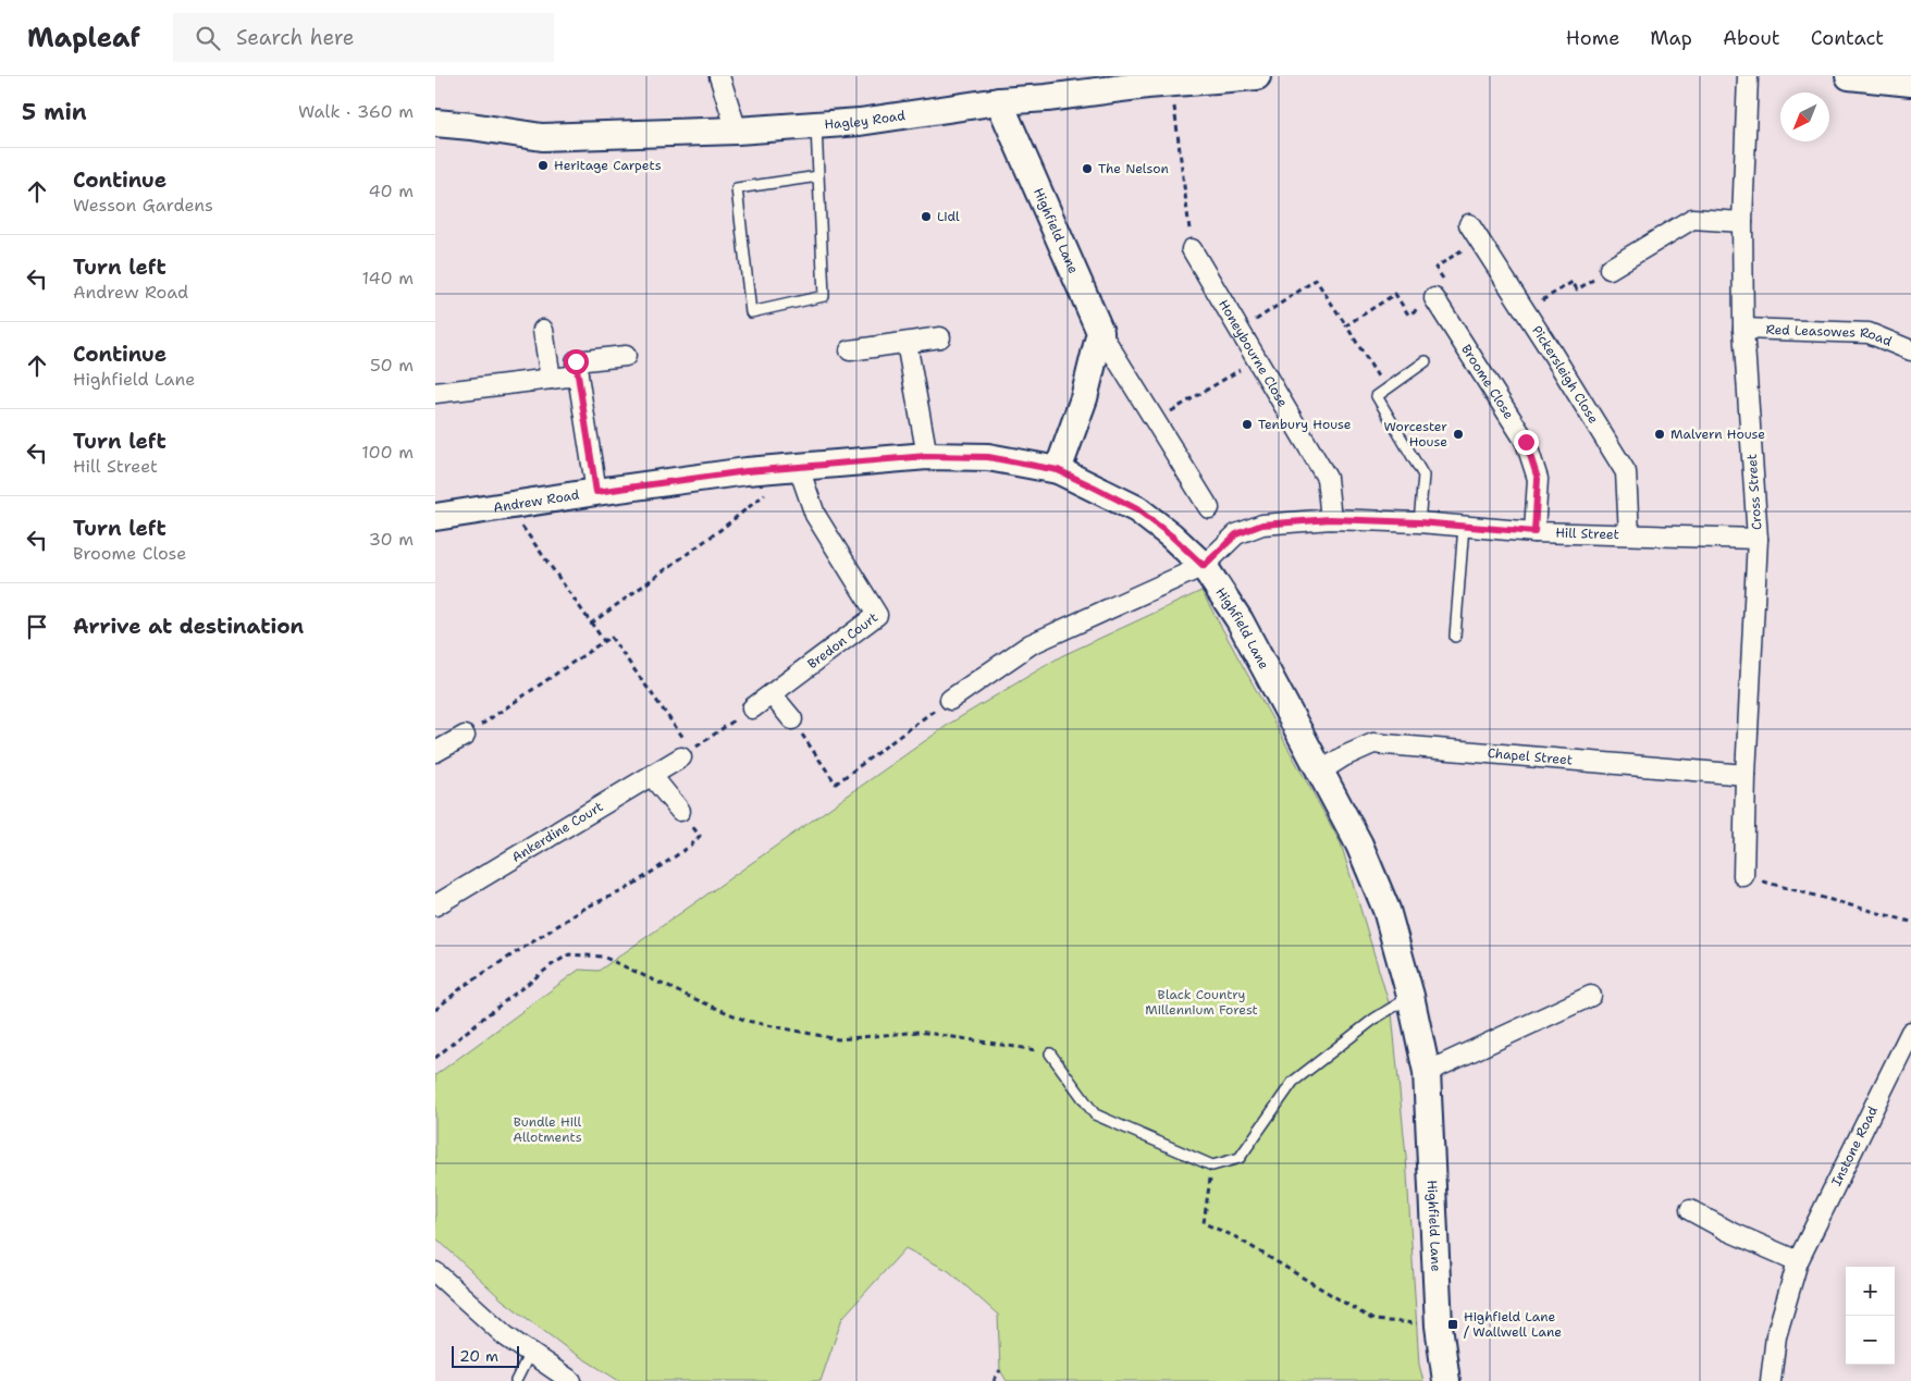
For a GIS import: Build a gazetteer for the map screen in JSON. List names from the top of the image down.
{
  "streets": {
    "street": [
      "Hagley Road",
      "Highfield Lane",
      "Red Leasowes Road",
      "Honeybourne Close",
      "Pickersleigh Close",
      "Broome Close",
      "Cross Street",
      "Andrew Road",
      "Hill Street",
      "Bredon Court",
      "Chapel Street",
      "Ankerdine Court",
      "Instone Road"
    ]
  },
  "crossings": [
    ["Hagley Road", "Highfield Lane"],
    ["Highfield Lane", "Andrew Road"],
    ["Highfield Lane", "Hill Street"],
    ["Highfield Lane", "Chapel Street"],
    ["Red Leasowes Road", "Cross Street"],
    ["Honeybourne Close", "Hill Street"],
    ["Pickersleigh Close", "Hill Street"],
    ["Broome Close", "Hill Street"],
    ["Cross Street", "Hill Street"],
    ["Cross Street", "Chapel Street"],
    ["Andrew Road", "Bredon Court"]
  ],
  "parks": ["Black Country Millennium Forest", "Bundle Hill Allotments"],
  "places": {
    "other": [
      "Heritage Carpets",
      "The Nelson",
      "Lidl",
      "Tenbury House",
      "Worcester House",
      "Malvern House"
    ],
    "transit": ["Highfield Lane / Wallwell Lane"]
  },
  "scale_bar": "20 m",
  "north": "bottom left",
  "page": {
    "header": "Mapleaf",
    "search": "Search here",
    "nav": [
      "Home",
      "Map",
      "About",
      "Contact"
    ],
    "heading": ["5 min", "Walk · 360 m"],
    "list": [
      ["Continue", "Wesson Gardens", "40 m"],
      ["Turn left", "Andrew Road", "140 m"],
      ["Continue", "Highfield Lane", "50 m"],
      ["Turn left", "Hill Street", "100 m"],
      ["Turn left", "Broome Close", "30 m"],
      "Arrive at destination"
    ],
    "map_buttons": ["+", "−"],
    "scale": "20 m"
  }
}
